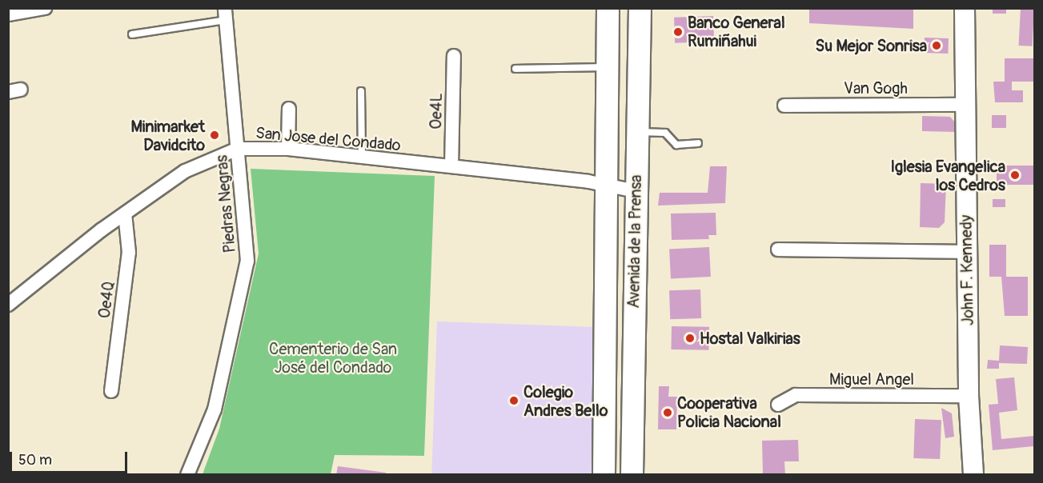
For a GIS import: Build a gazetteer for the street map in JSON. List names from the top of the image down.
{
  "streets": {
    "main road": ["Avenida de la Prensa", "John F. Kennedy"],
    "street": [
      "Van Gogh",
      "Oe4L",
      "San Jose del Condado",
      "Piedras Negras",
      "Oe4Q",
      "Miguel Angel"
    ]
  },
  "crossings": [
    ["Van Gogh", "John F. Kennedy"],
    ["Oe4L", "San Jose del Condado"],
    ["San Jose del Condado", "Piedras Negras"],
    ["San Jose del Condado", "Avenida de la Prensa"],
    ["San Jose del Condado", "Oe4Q"],
    ["John F. Kennedy", "Miguel Angel"]
  ],
  "parks": ["Cementerio de San José del Condado"],
  "places": [
    "Banco General Rumiñahui",
    "Su Mejor Sonrisa",
    "Minimarket Davidcito",
    "Iglesia Evangelica los Cedros",
    "Hostal Valkirias",
    "Colegio Andres Bello",
    "Cooperativa Policia Nacional"
  ],
  "scale_bar": "50 m"
}
